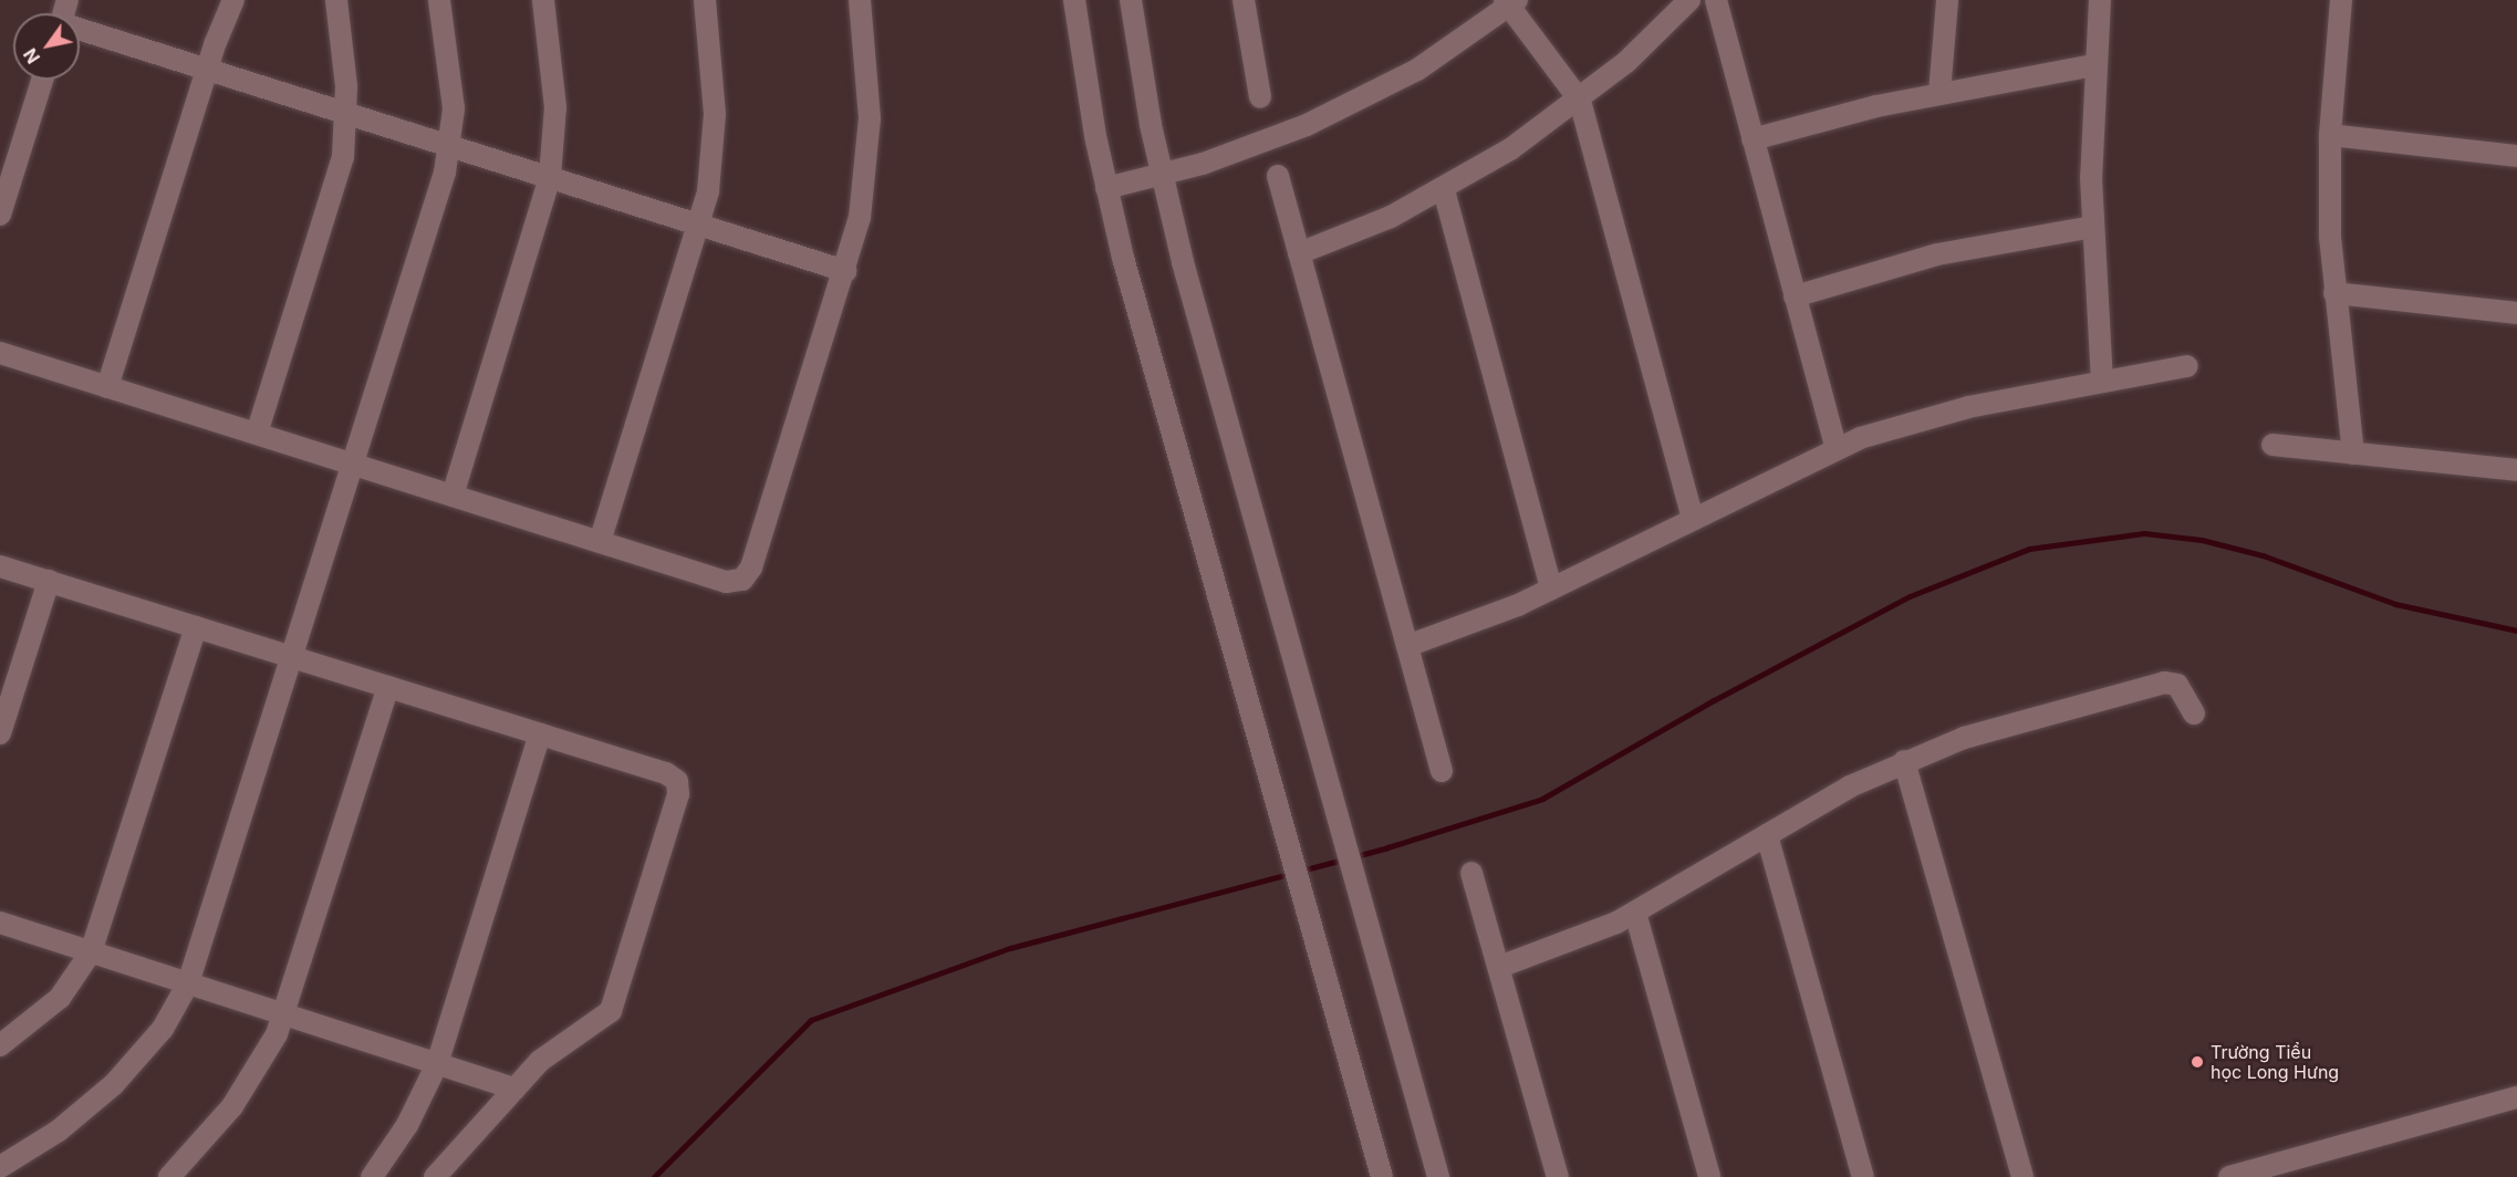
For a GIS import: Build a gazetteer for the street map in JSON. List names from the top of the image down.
{
  "places": ["Trường Tiểu học Long Hưng"],
  "north": "bottom left"
}
